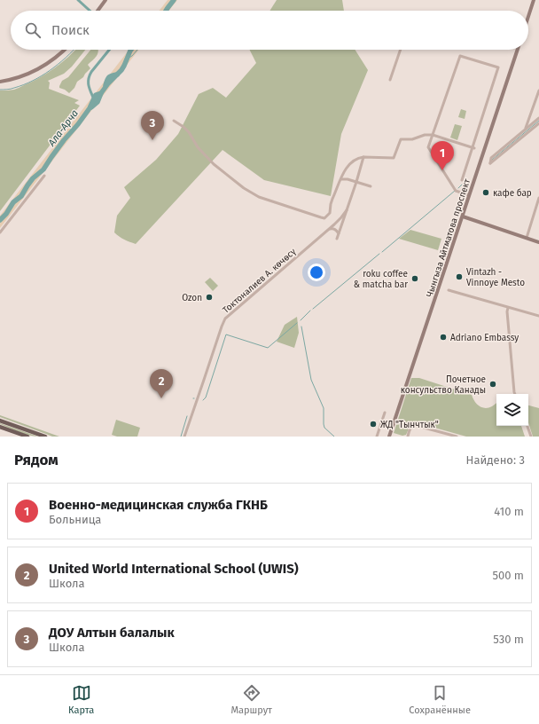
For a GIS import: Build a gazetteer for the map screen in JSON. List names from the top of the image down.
{
  "streets": {
    "main road": ["Чынгыза Айтматова проспект"],
    "street": ["Токтоналиев А. көчөсү"]
  },
  "water": ["Ала-Арча"],
  "places": [
    "кафе бар",
    "Vintazh - Vinnoye Mesto",
    "roku coffee & matcha bar",
    "Ozon",
    "Adriano Embassy",
    "Почетное консульство Канады",
    "ЖД \"Тынчтык\""
  ],
  "page": {
    "search": "Поиск",
    "pins": ["3", "1", "2"],
    "heading": ["Рядом", "Найдено: 3"],
    "list": [
      {
        "mark": "1",
        "name": "Военно-медицинская служба ГКНБ",
        "note": "Больница",
        "value": "410 m"
      },
      {
        "mark": "2",
        "name": "United World International School (UWIS)",
        "note": "Школа",
        "value": "500 m"
      },
      {
        "mark": "3",
        "name": "ДОУ Алтын балалык",
        "note": "Школа",
        "value": "530 m"
      }
    ],
    "nav": ["Карта", "Маршрут", "Сохранённые"]
  }
}
